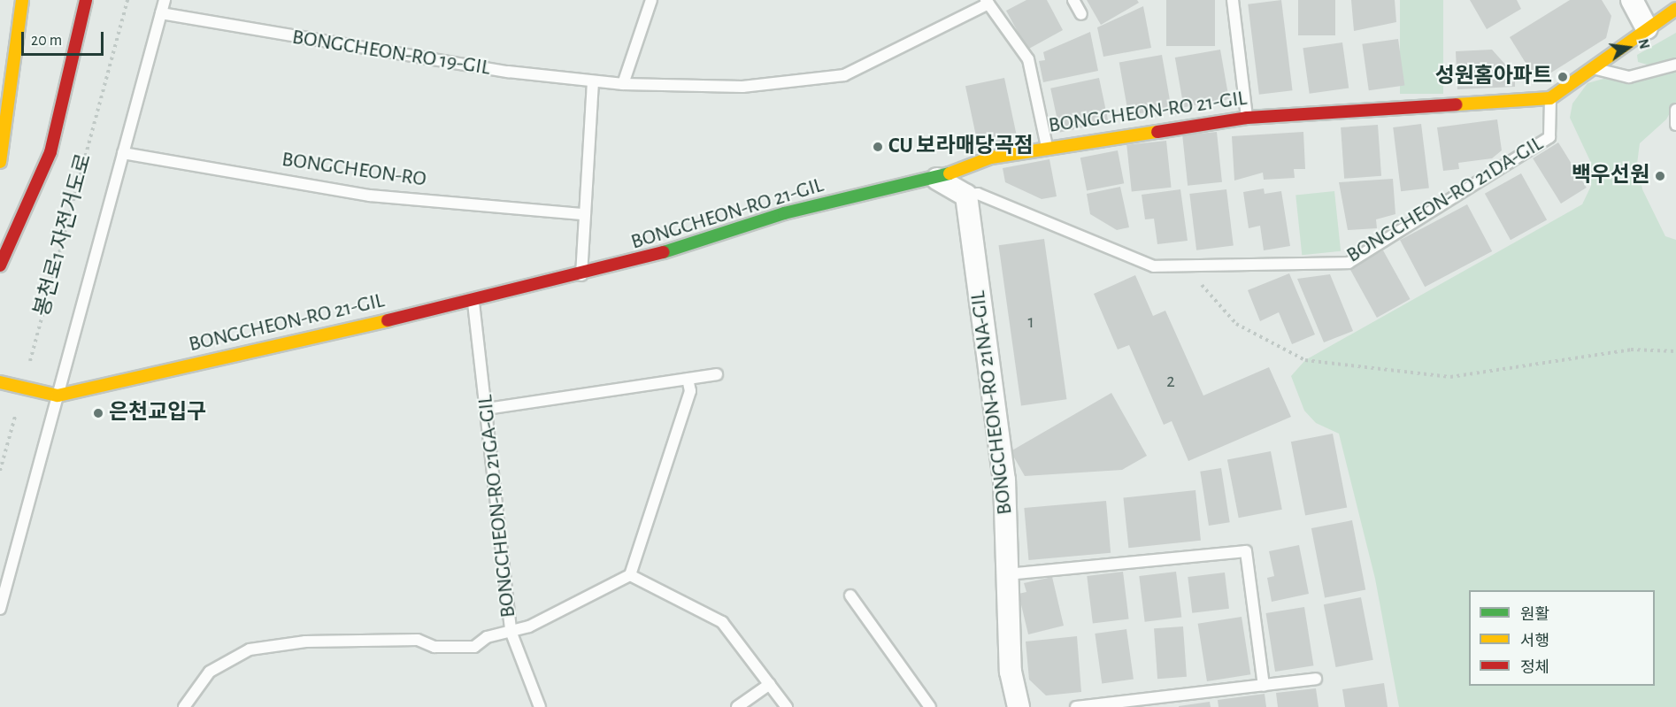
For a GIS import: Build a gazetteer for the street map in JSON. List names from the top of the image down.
{
  "streets": {
    "street": ["BONGCHEON-RO 21-GIL", "BONGCHEON-RO 21NA-GIL"],
    "lane": [
      "BONGCHEON-RO 19-GIL",
      "BONGCHEON-RO",
      "BONGCHEON-RO 21DA-GIL",
      "BONGCHEON-RO 21GA-GIL"
    ],
    "path": ["봉천로1 자전거도로"]
  },
  "crossings": [
    ["BONGCHEON-RO 21-GIL", "BONGCHEON-RO 21DA-GIL"],
    ["BONGCHEON-RO 21-GIL", "봉천로1 자전거도로"],
    ["BONGCHEON-RO 21-GIL", "BONGCHEON-RO 21GA-GIL"],
    ["BONGCHEON-RO 21DA-GIL", "BONGCHEON-RO 21NA-GIL"]
  ],
  "places": [
    "성원홈아파트",
    "CU 보라매당곡점",
    "백우선원",
    "은천교입구"
  ],
  "house_numbers": ["1", "2"],
  "legend": ["원활", "서행", "정체"],
  "scale_bar": "20 m",
  "north": "right"
}
